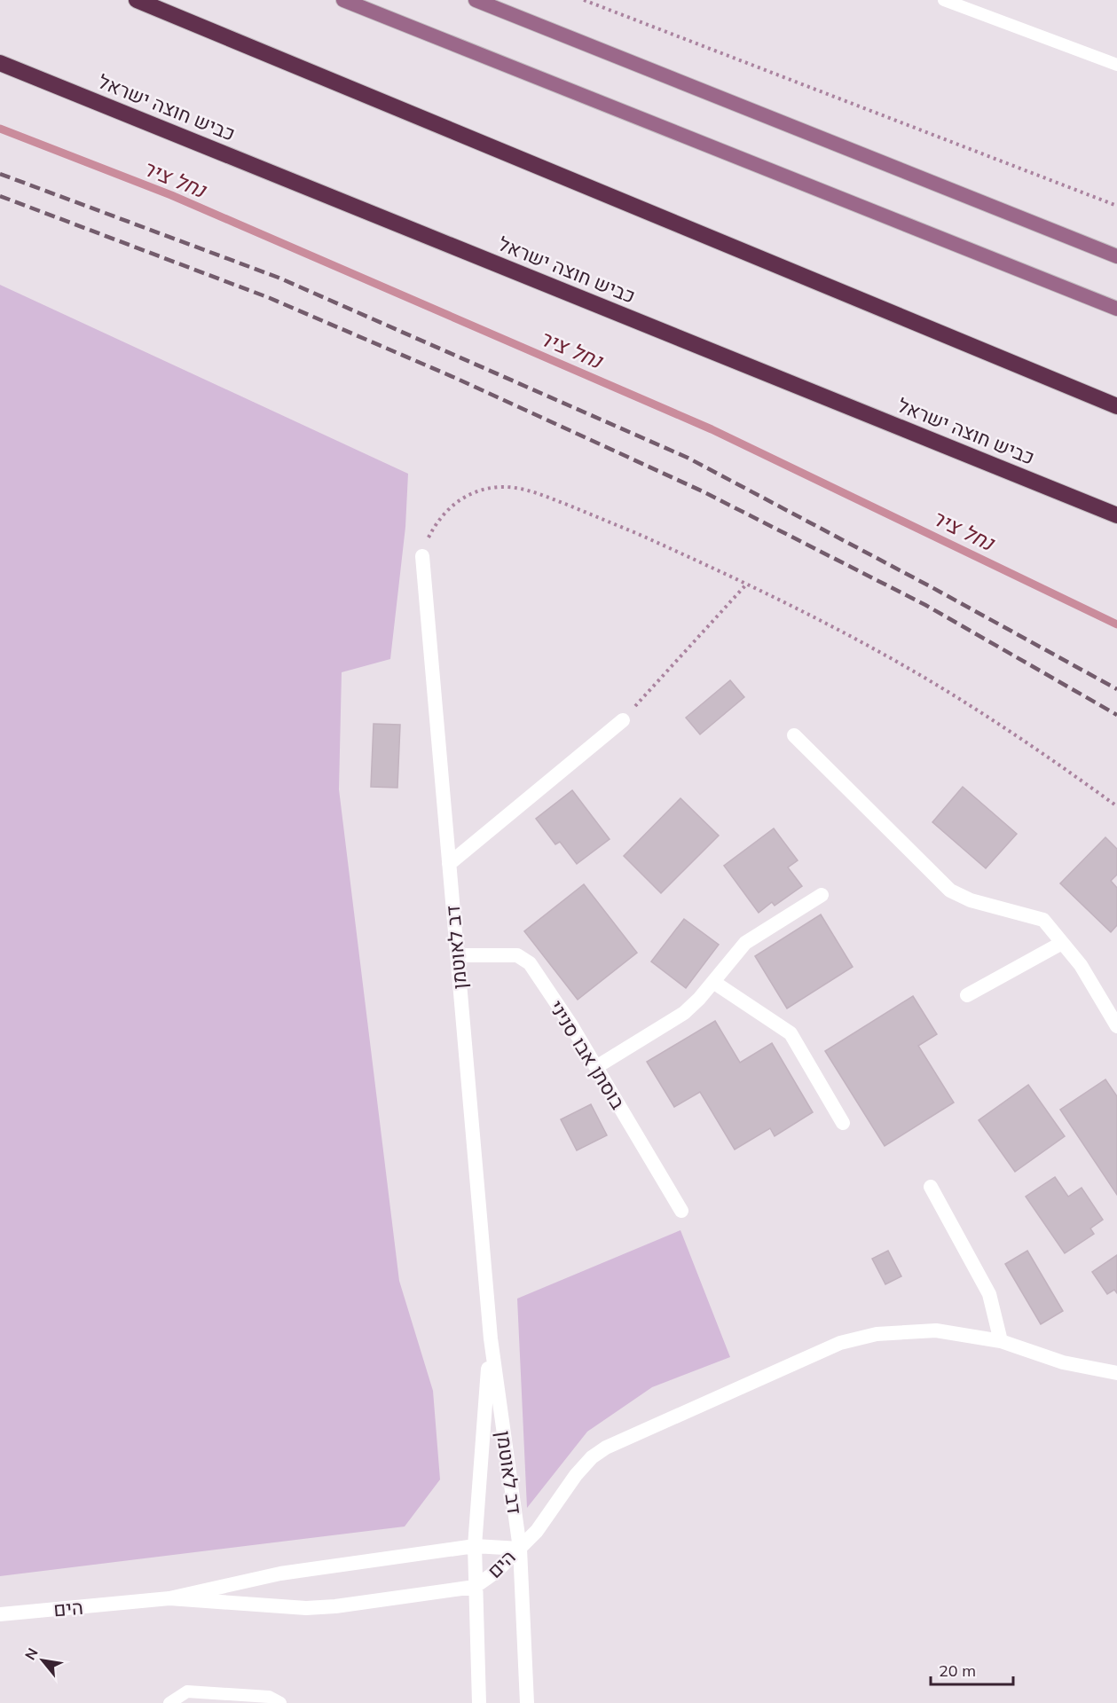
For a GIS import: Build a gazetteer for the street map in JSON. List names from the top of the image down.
{
  "streets": {
    "highway": ["כביש חוצה ישראל"],
    "street": ["דב לאוטמן", "בוסתן אבו סניני", "הים"]
  },
  "crossings": [
    ["דב לאוטמן", "בוסתן אבו סניני"],
    ["דב לאוטמן", "הים"]
  ],
  "water": ["נחל ציר"],
  "scale_bar": "20 m",
  "north": "top left"
}
